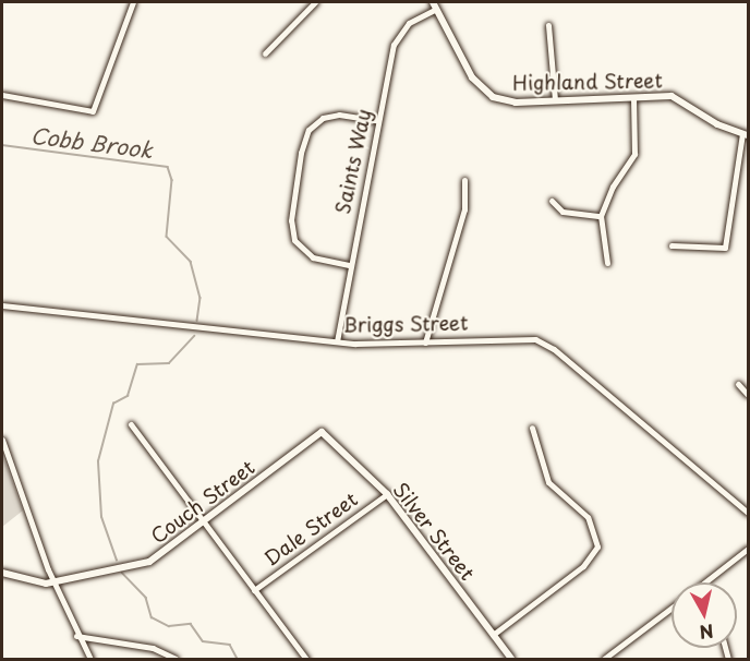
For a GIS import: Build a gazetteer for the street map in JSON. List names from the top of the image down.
{
  "streets": {
    "street": [
      "Highland Street",
      "Saints Way",
      "Briggs Street",
      "Couch Street",
      "Dale Street",
      "Silver Street"
    ]
  },
  "crossings": [
    ["Highland Street", "Saints Way"],
    ["Saints Way", "Briggs Street"],
    ["Couch Street", "Silver Street"],
    ["Dale Street", "Silver Street"]
  ],
  "water": ["Cobb Brook"],
  "north": "bottom"
}
